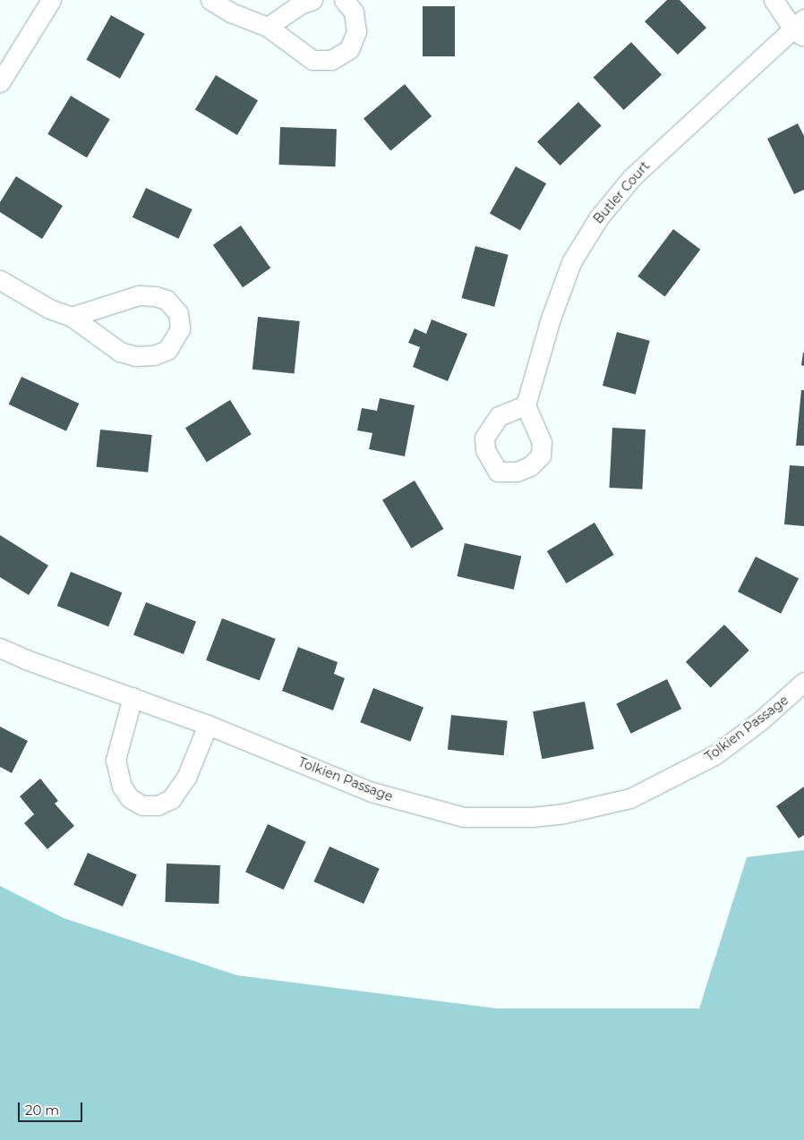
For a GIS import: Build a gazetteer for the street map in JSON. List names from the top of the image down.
{
  "streets": {
    "street": ["Butler Court", "Tolkien Passage"]
  },
  "scale_bar": "20 m"
}
